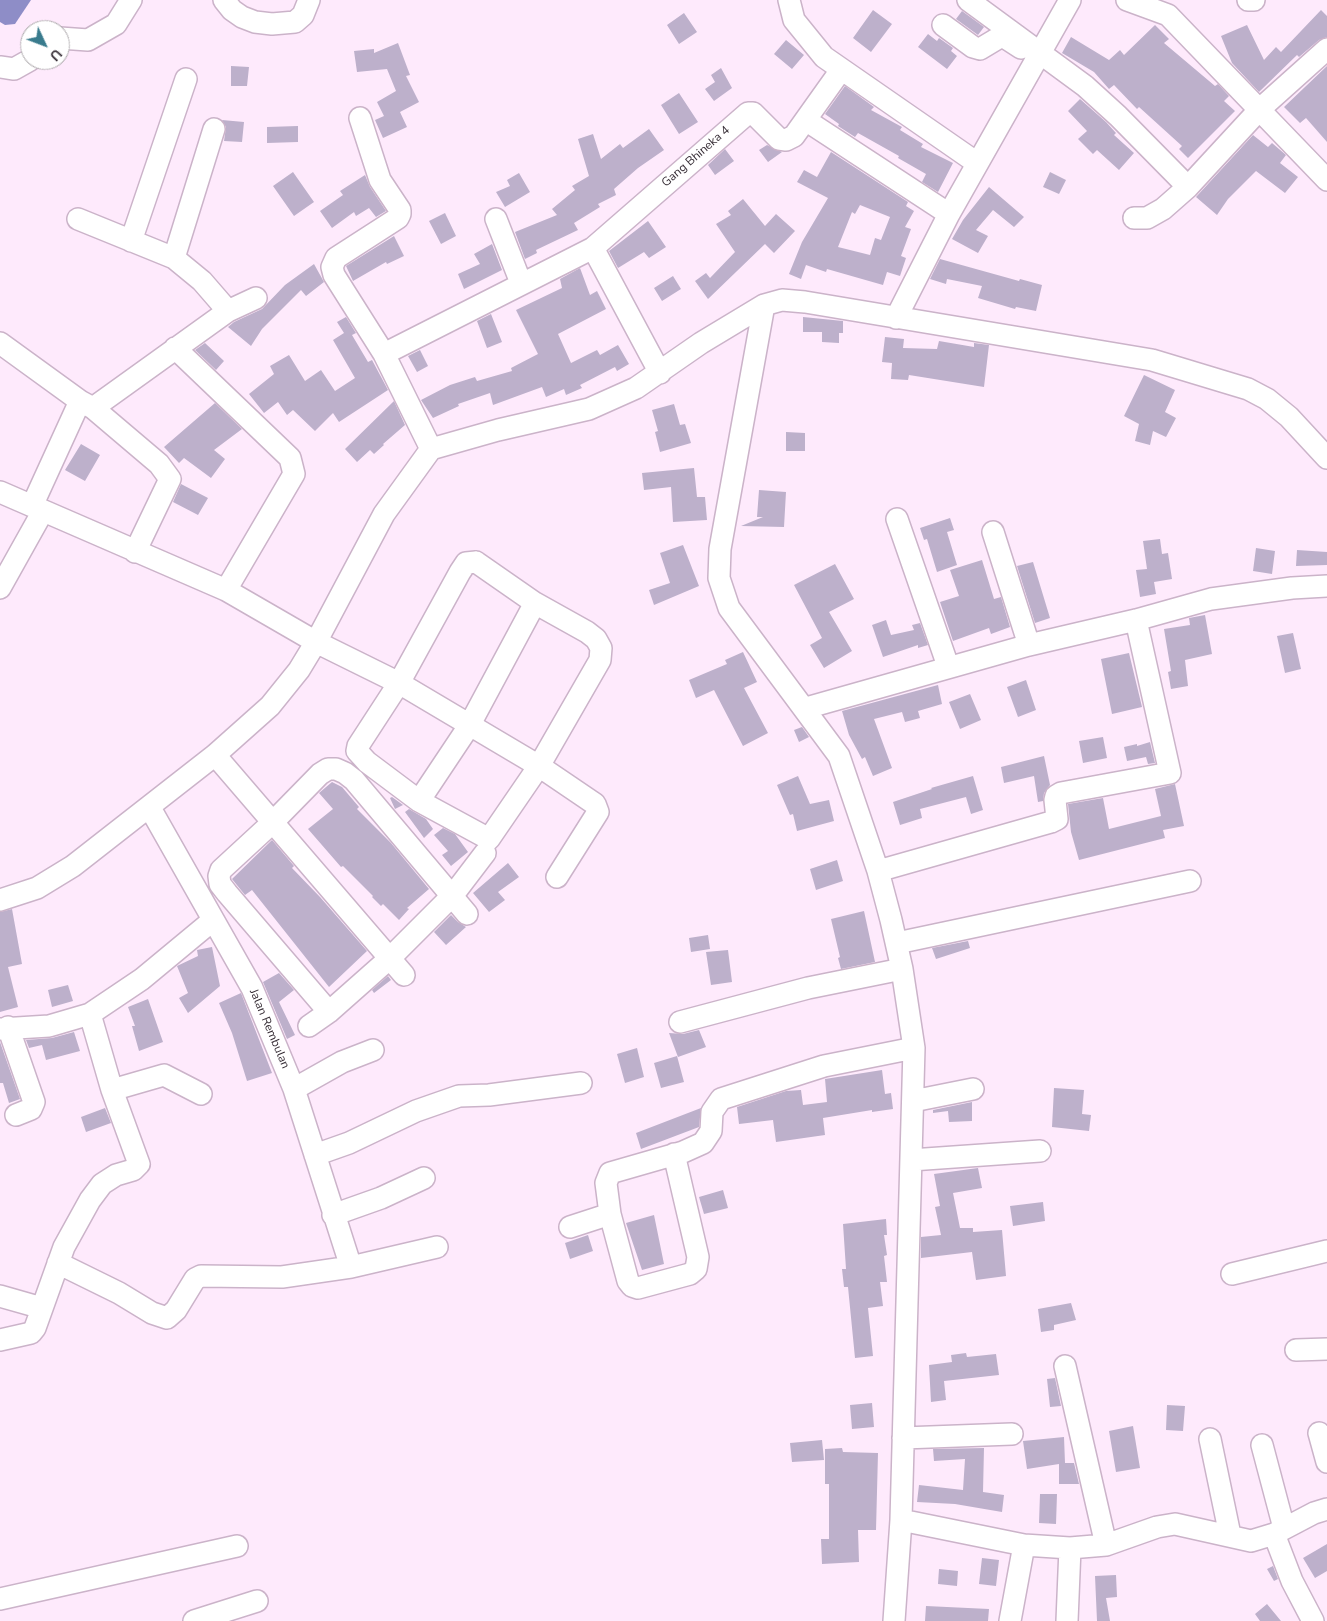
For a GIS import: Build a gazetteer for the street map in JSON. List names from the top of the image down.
{
  "streets": {
    "street": ["Gang Bhineka 4", "Jalan Rembulan"]
  },
  "north": "bottom right"
}
